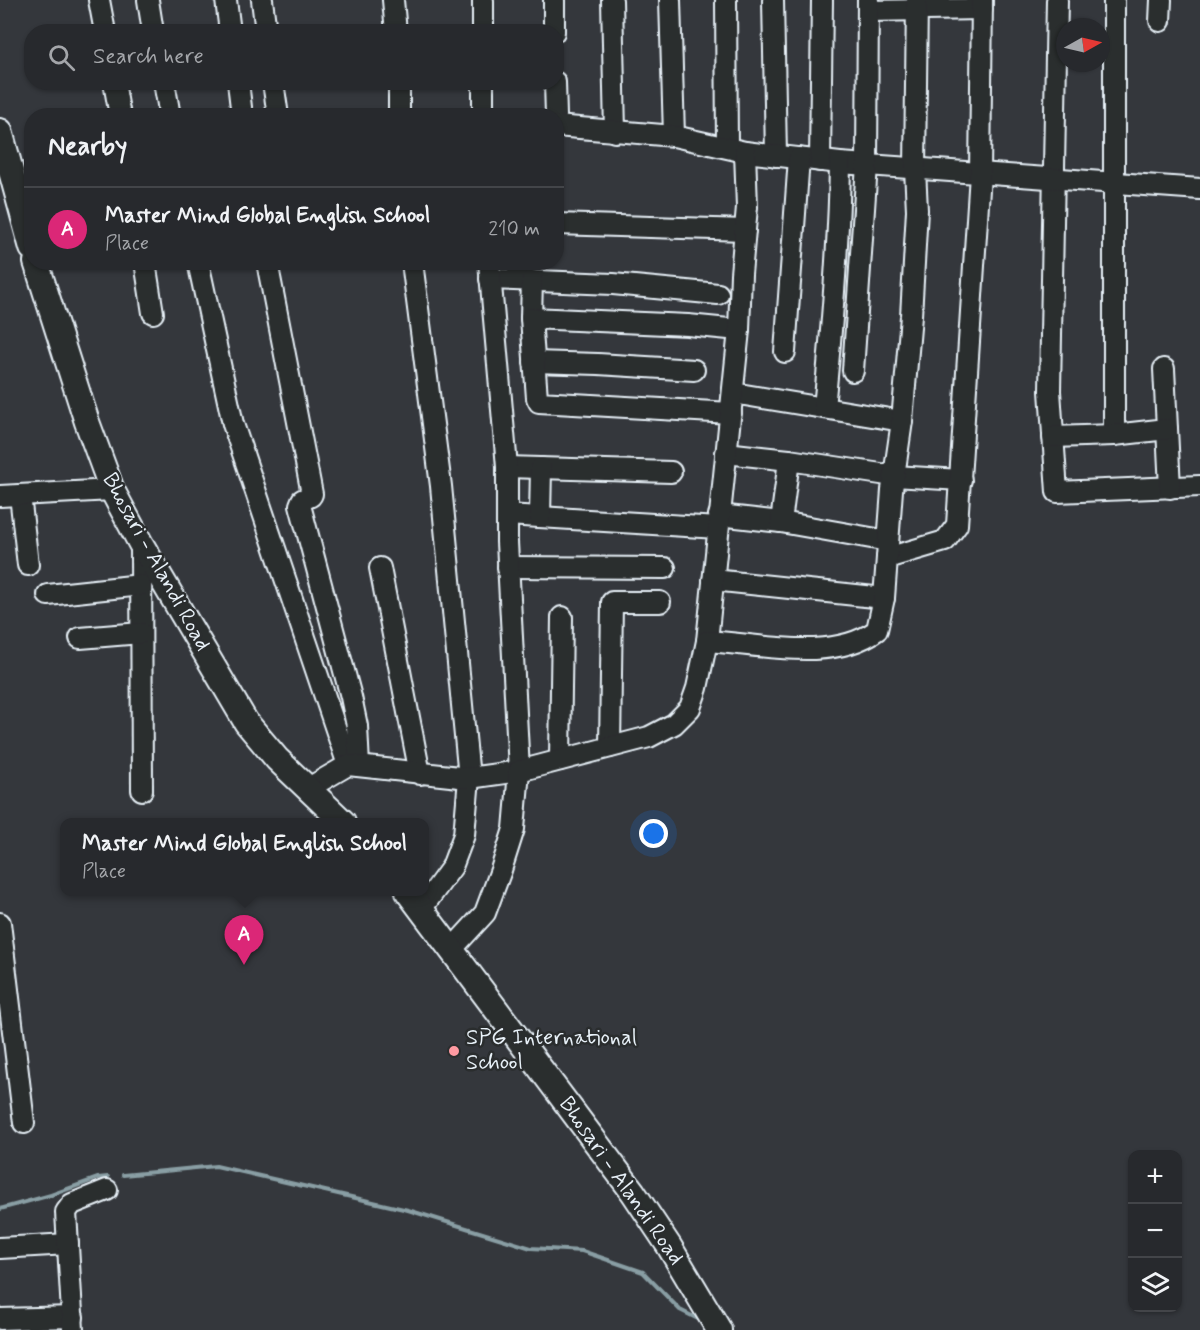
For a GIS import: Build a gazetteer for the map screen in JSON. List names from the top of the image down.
{
  "streets": {
    "main road": ["Bhosari - Alandi Road"]
  },
  "places": ["SPG International School"],
  "north": "right",
  "page": {
    "search": "Search here",
    "heading": "Nearby",
    "list": [
      {
        "mark": "A",
        "name": "Master Mind Global English School",
        "note": "Place",
        "value": "210 m"
      }
    ],
    "popup": ["Master Mind Global English School", "Place"],
    "pins": "A",
    "map_buttons": ["+", "−"]
  }
}
